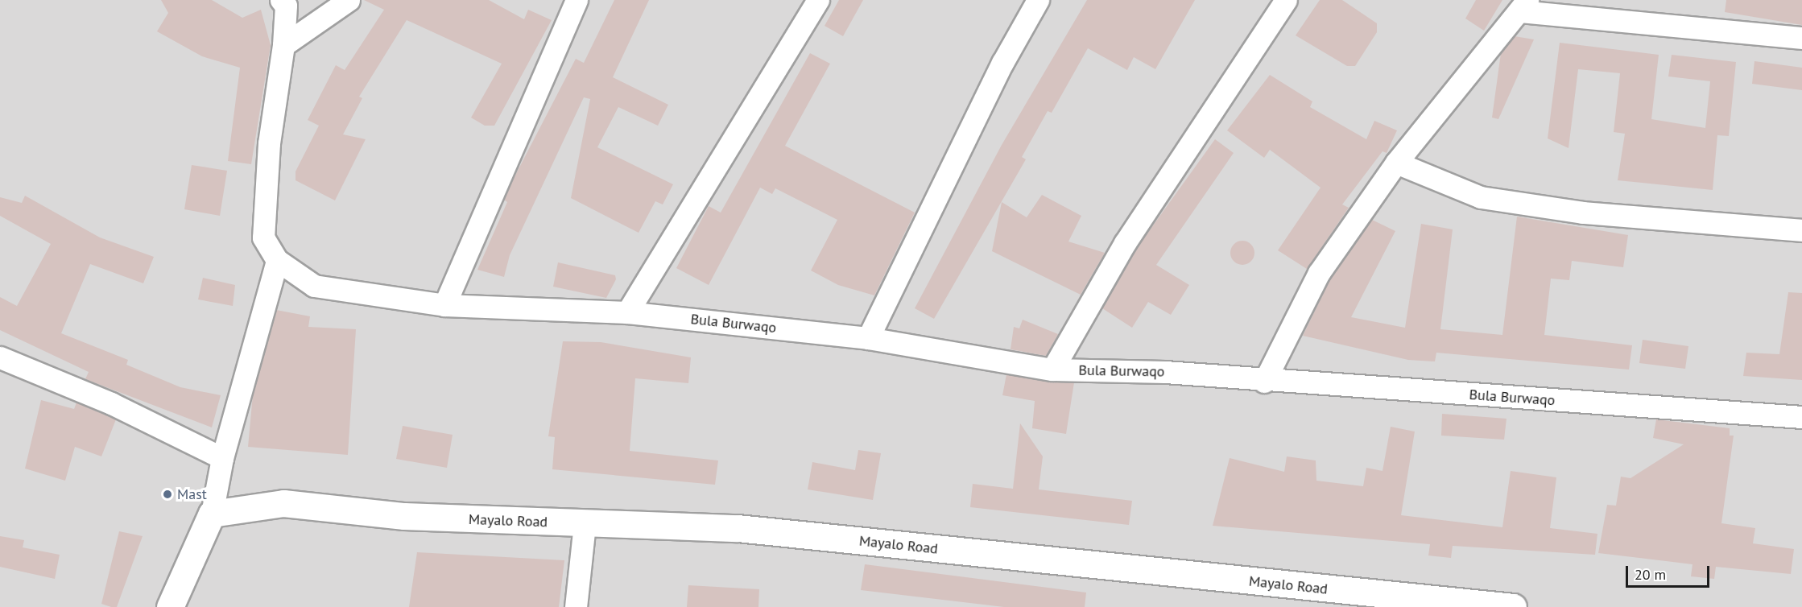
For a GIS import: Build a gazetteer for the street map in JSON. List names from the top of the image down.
{
  "streets": {
    "street": ["Bula Burwaqo", "Mayalo Road"]
  },
  "places": ["Mast"],
  "scale_bar": "20 m"
}
